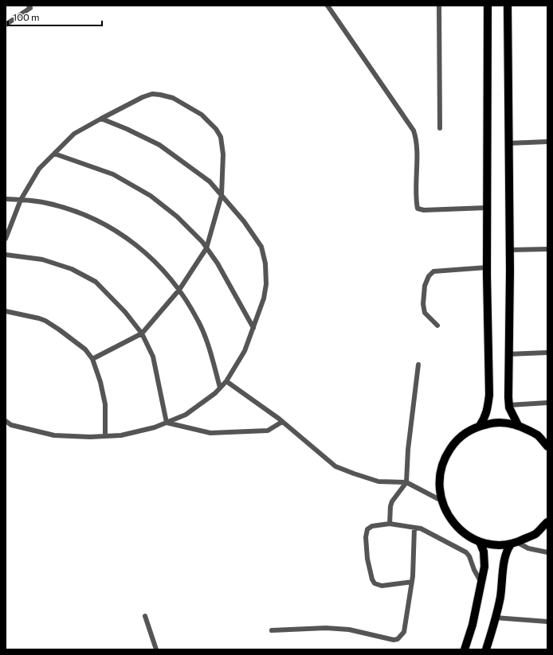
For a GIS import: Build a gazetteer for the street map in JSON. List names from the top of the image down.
{
  "scale_bar": "100 m"
}
